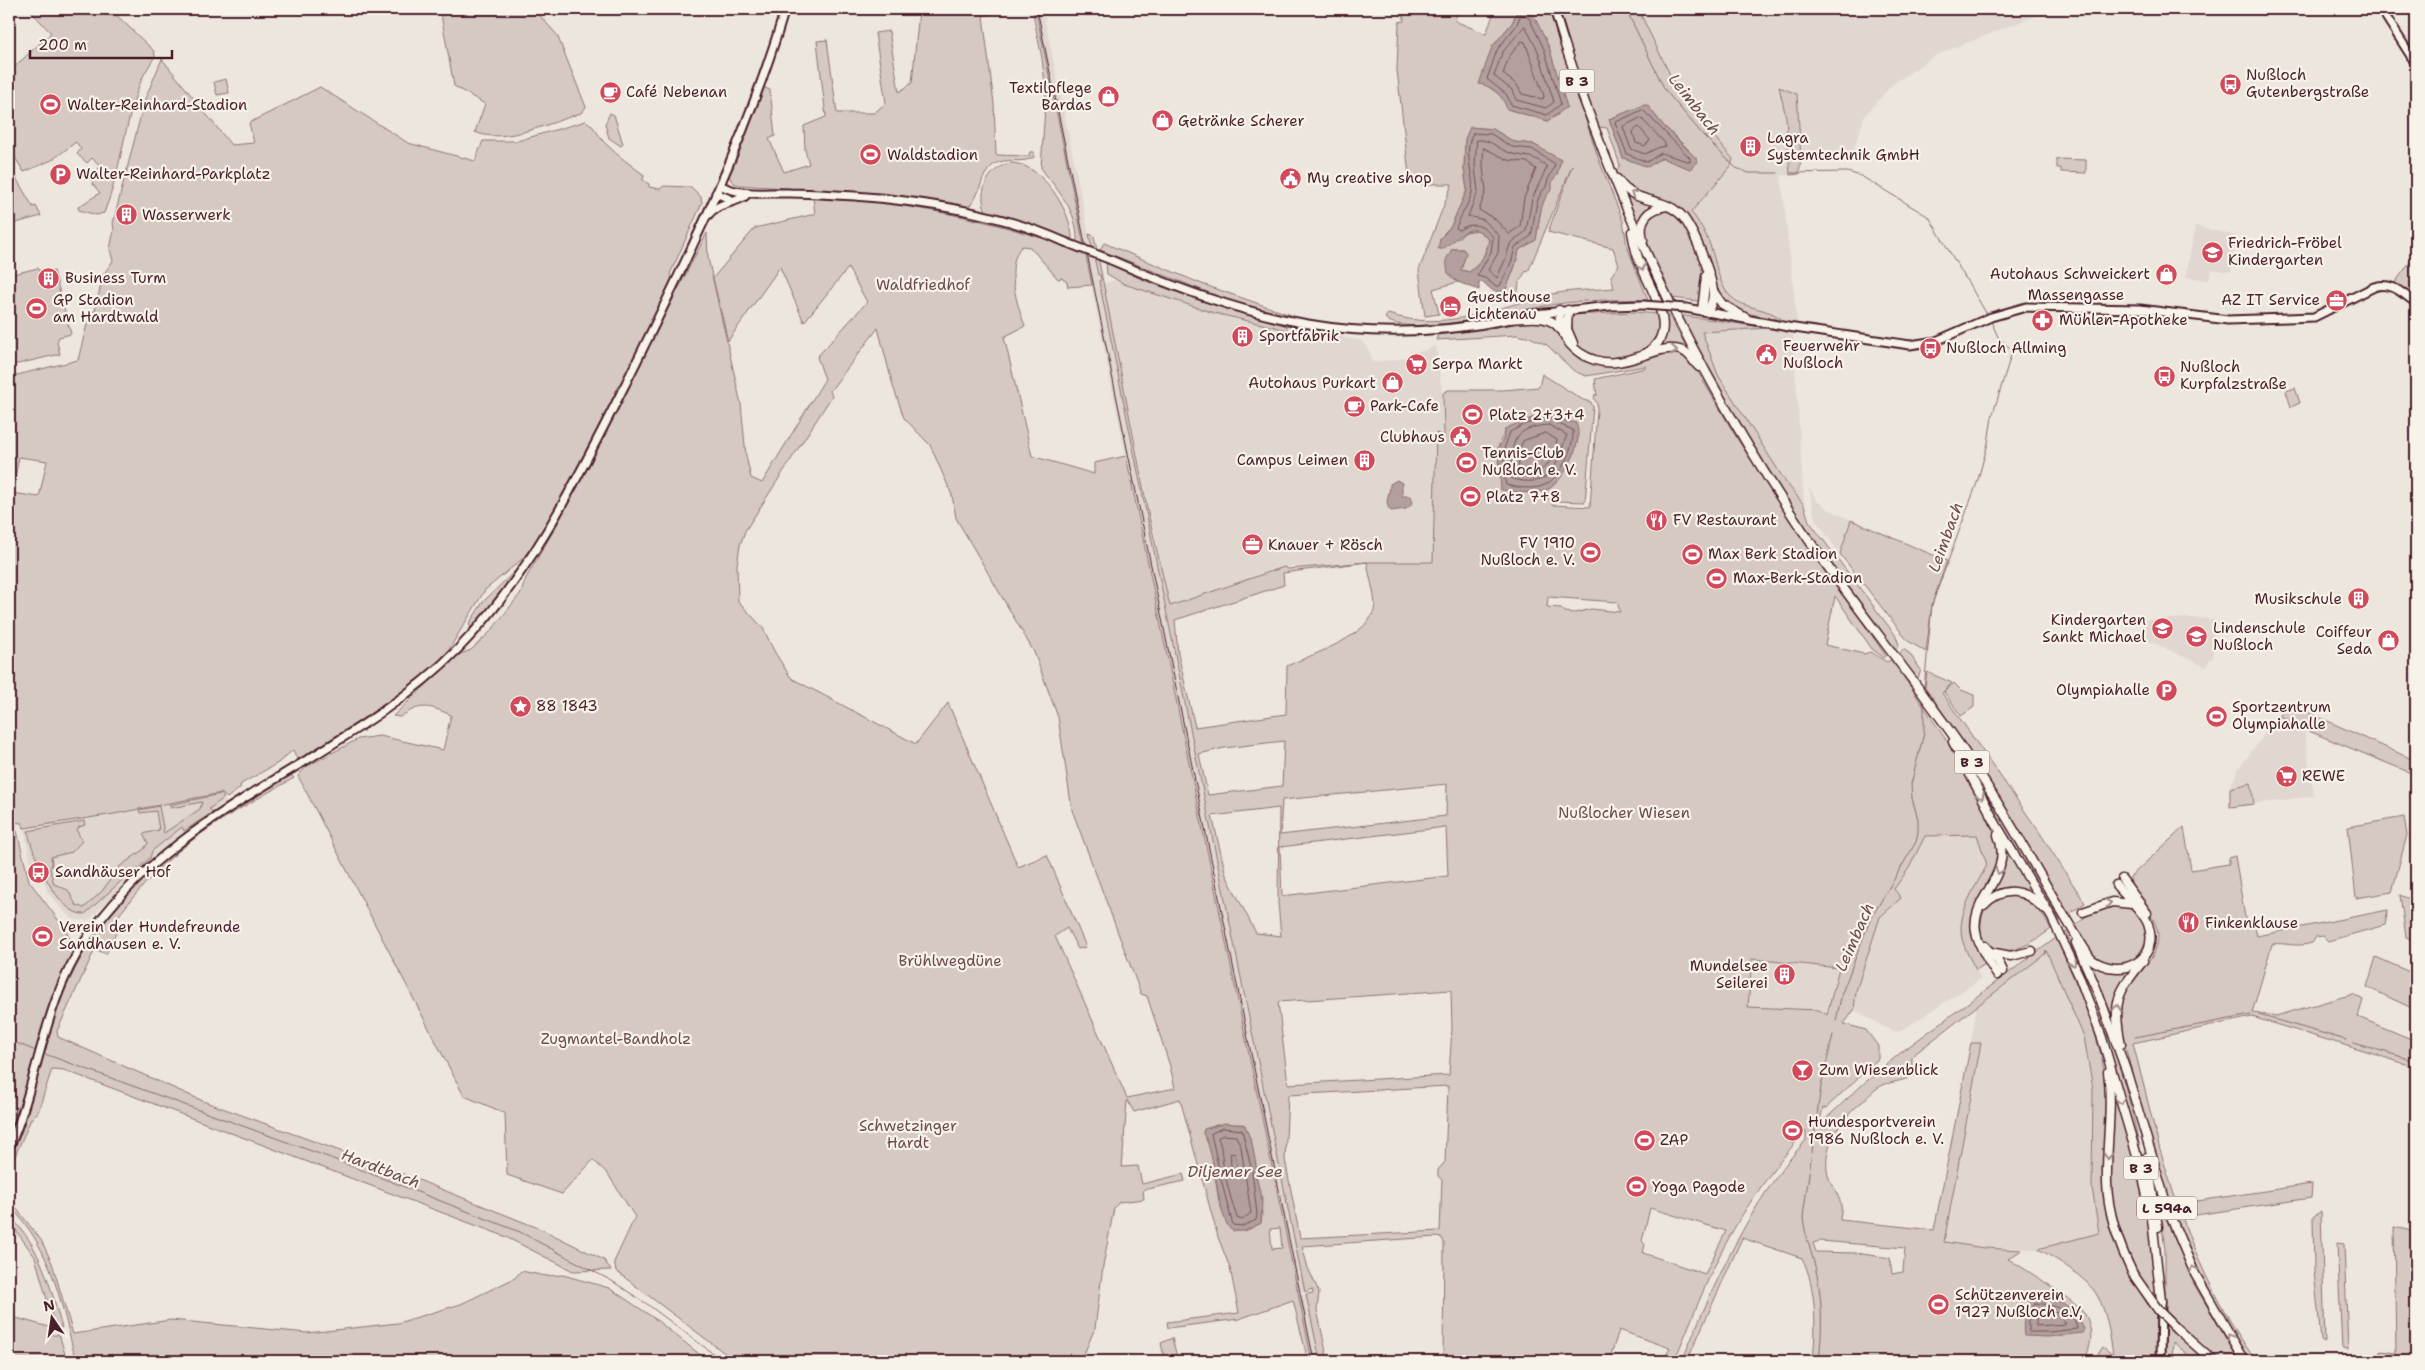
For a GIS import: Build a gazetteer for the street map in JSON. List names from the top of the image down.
{
  "streets": {
    "highway": ["B 3", "L 594a"],
    "main road": ["Massengasse"]
  },
  "crossings": [
    ["B 3", "L 594a"]
  ],
  "water": ["Leimbach", "Hardtbach", "Diljemer See"],
  "parks": [
    "Waldfriedhof",
    "Nußlocher Wiesen",
    "Brühlwegdüne",
    "Zugmantel-Bandholz",
    "Schwetzinger Hardt"
  ],
  "places": {
    "bus stop": [
      "Nußloch Gutenbergstraße",
      "Nußloch Allming",
      "Nußloch Kurpfalzstraße",
      "Sandhäuser Hof"
    ],
    "cafe": ["Café Nebenan", "Park-Cafe"],
    "shop": [
      "Textilpflege Bardas",
      "Getränke Scherer",
      "Autohaus Schweickert",
      "Autohaus Purkart",
      "Coiffeur Seda"
    ],
    "sports": [
      "Walter-Reinhard-Stadion",
      "Waldstadion",
      "GP Stadion am Hardtwald",
      "Platz 2+3+4",
      "Tennis-Club Nußloch e. V.",
      "Platz 7+8",
      "FV 1910 Nußloch e. V.",
      "Max Berk Stadion",
      "Max-Berk-Stadion",
      "Sportzentrum Olympiahalle",
      "Verein der Hundefreunde Sandhausen e. V.",
      "Hundesportverein 1986 Nußloch e. V.",
      "ZAP",
      "Yoga Pagode",
      "Schützenverein 1927 Nußloch e.V,"
    ],
    "building": [
      "Lagra Systemtechnik GmbH",
      "Wasserwerk",
      "Business Turm",
      "Sportfabrik",
      "Campus Leimen",
      "Musikschule",
      "Mundelsee Seilerei"
    ],
    "parking": ["Walter-Reinhard-Parkplatz", "Olympiahalle"],
    "public building": ["My creative shop", "Feuerwehr Nußloch", "Clubhaus"],
    "school or university": ["Friedrich-Fröbel Kindergarten", "Kindergarten Sankt Michael", "Lindenschule Nußloch"],
    "office": ["AZ IT Service", "Knauer + Rösch"],
    "hotel": ["Guesthouse Lichtenau"],
    "pharmacy": ["Mühlen-Apotheke"],
    "supermarket": ["Serpa Markt", "REWE"],
    "restaurant": ["FV Restaurant", "Finkenklause"],
    "place": ["88 1843"],
    "bar": ["Zum Wiesenblick"]
  },
  "scale_bar": "200 m",
  "north": "top"
}
